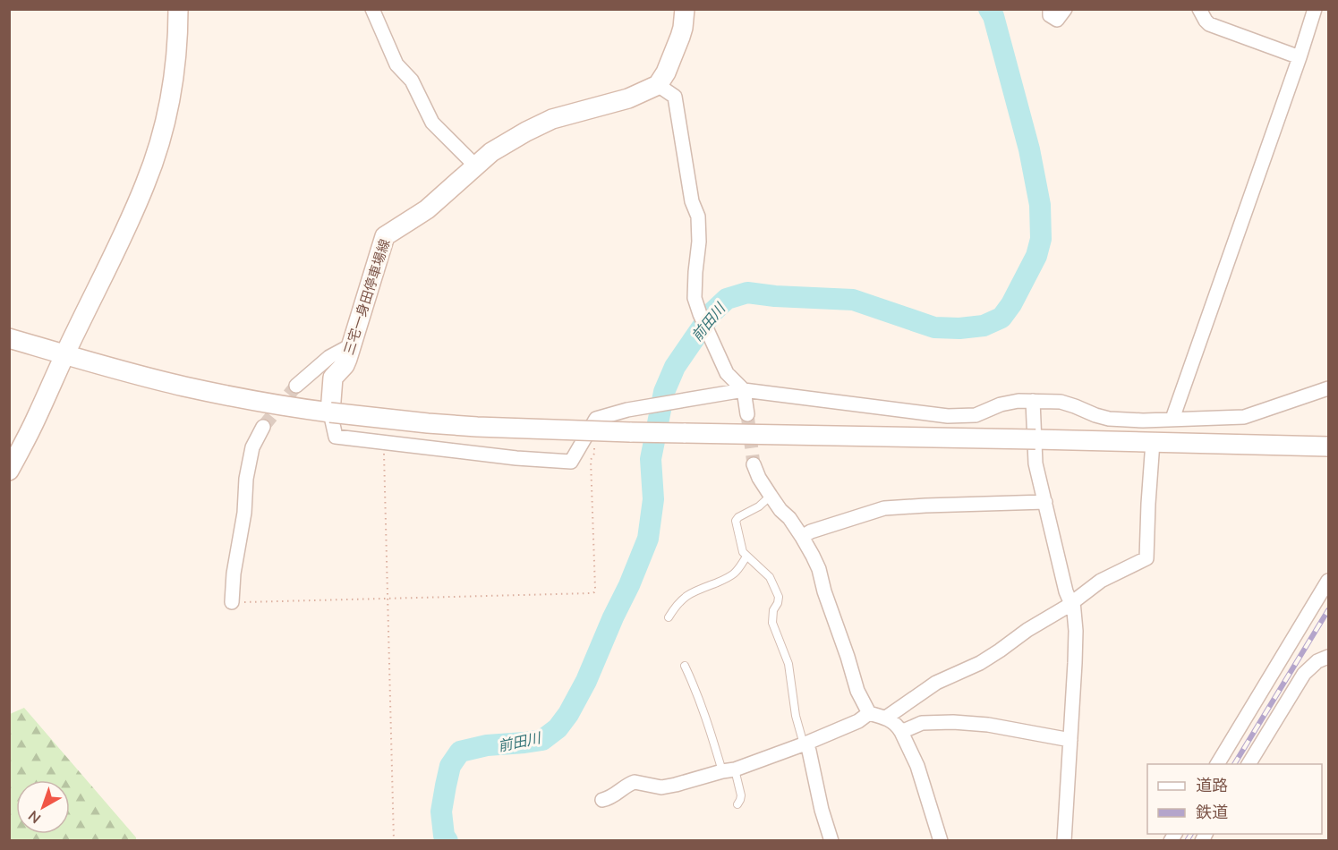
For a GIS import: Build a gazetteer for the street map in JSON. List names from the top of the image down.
{
  "streets": {
    "street": ["三宅一身田停車場線"]
  },
  "water": ["前田川"],
  "legend": ["道路", "鉄道"],
  "north": "bottom left"
}
